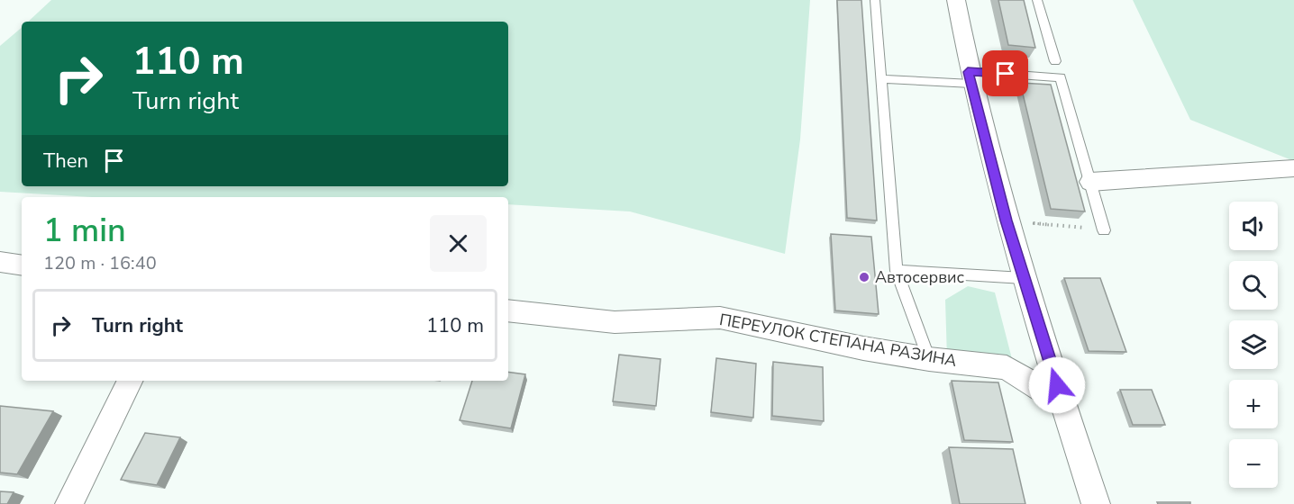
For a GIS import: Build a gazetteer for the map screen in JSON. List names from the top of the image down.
{
  "streets": {
    "street": ["ПЕРЕУЛОК СТЕПАНА РАЗИНА"]
  },
  "places": ["Автосервис"],
  "page": {
    "turn": ["110 m", "Turn right"],
    "then": "Then",
    "heading": ["1 min", "120 m · 16:40"],
    "map_buttons": ["+", "−"],
    "list": [
      {
        "name": "Turn right",
        "value": "110 m"
      }
    ]
  }
}
